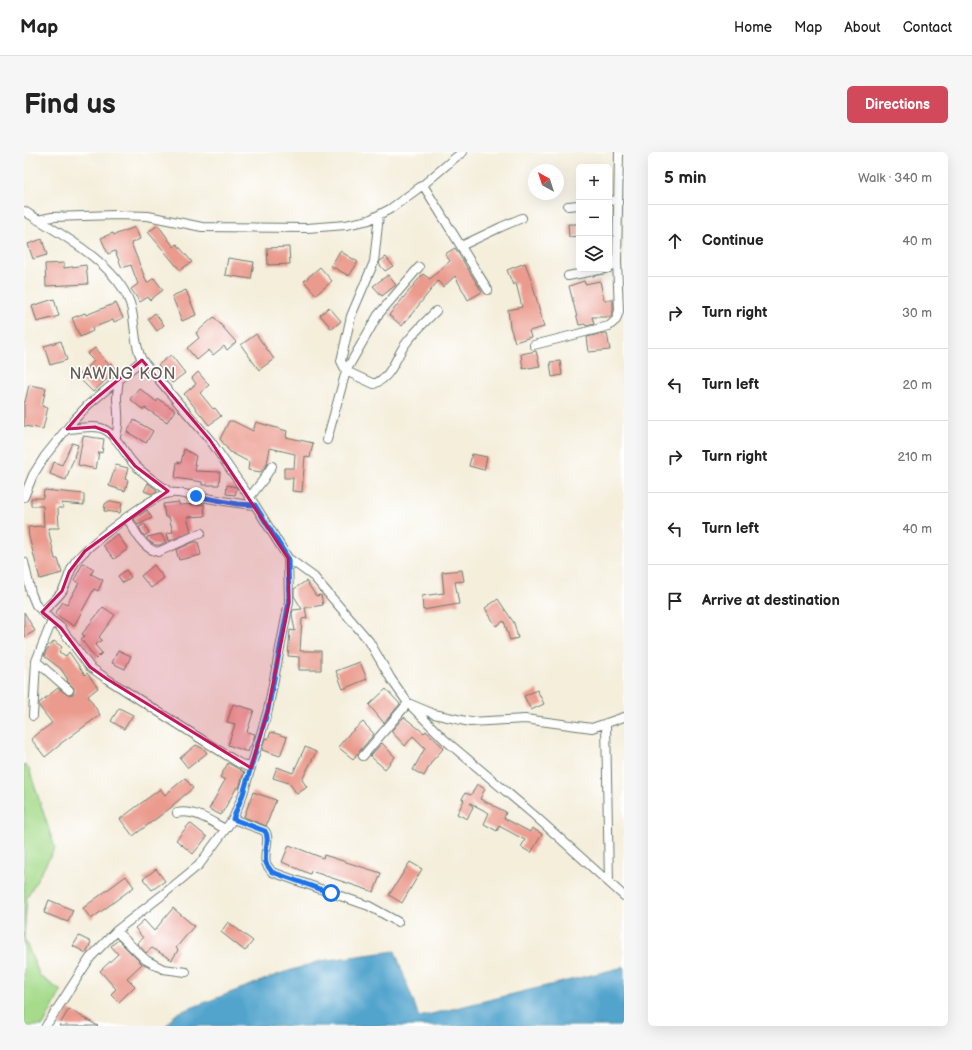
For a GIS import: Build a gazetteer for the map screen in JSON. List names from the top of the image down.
{
  "districts": ["NAWNG KON"],
  "north": "top left",
  "page": {
    "header": "Map",
    "nav": [
      "Home",
      "Map",
      "About",
      "Contact"
    ],
    "buttons": "Directions",
    "title": "Find us",
    "heading": ["5 min", "Walk · 340 m"],
    "map_buttons": ["+", "−"],
    "list": [
      ["Continue", "40 m"],
      ["Turn right", "30 m"],
      ["Turn left", "20 m"],
      ["Turn right", "210 m"],
      ["Turn left", "40 m"],
      "Arrive at destination"
    ]
  }
}
